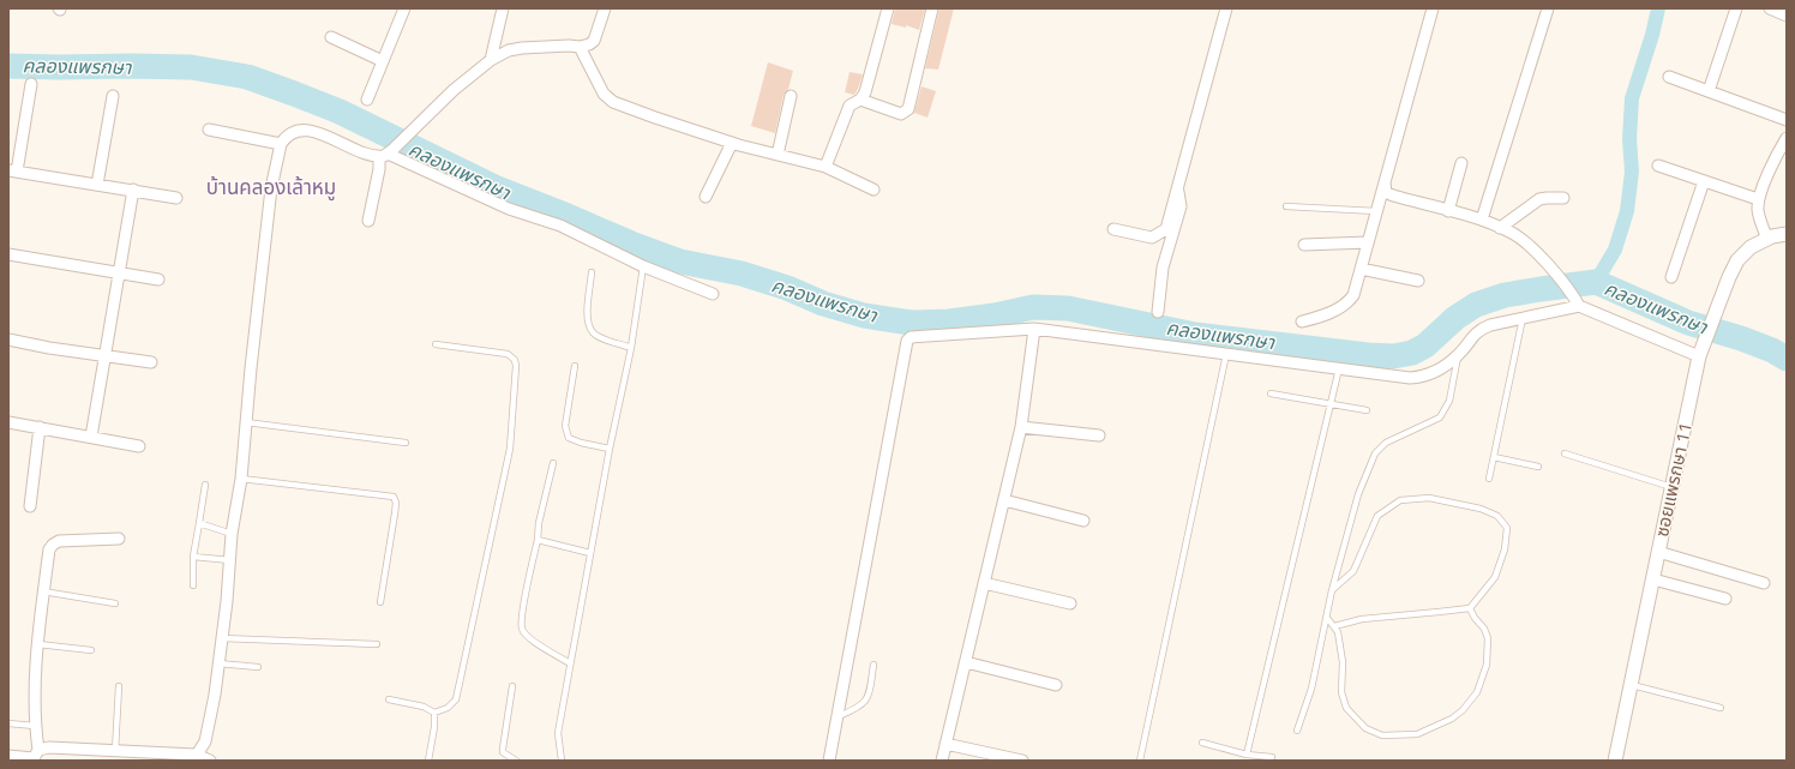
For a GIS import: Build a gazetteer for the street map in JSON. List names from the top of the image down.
{
  "streets": {
    "street": ["ซอยแพรกษา 11"]
  },
  "districts": ["บ้านคลองเล้าหมู"],
  "water": ["คลองแพรกษา"]
}
